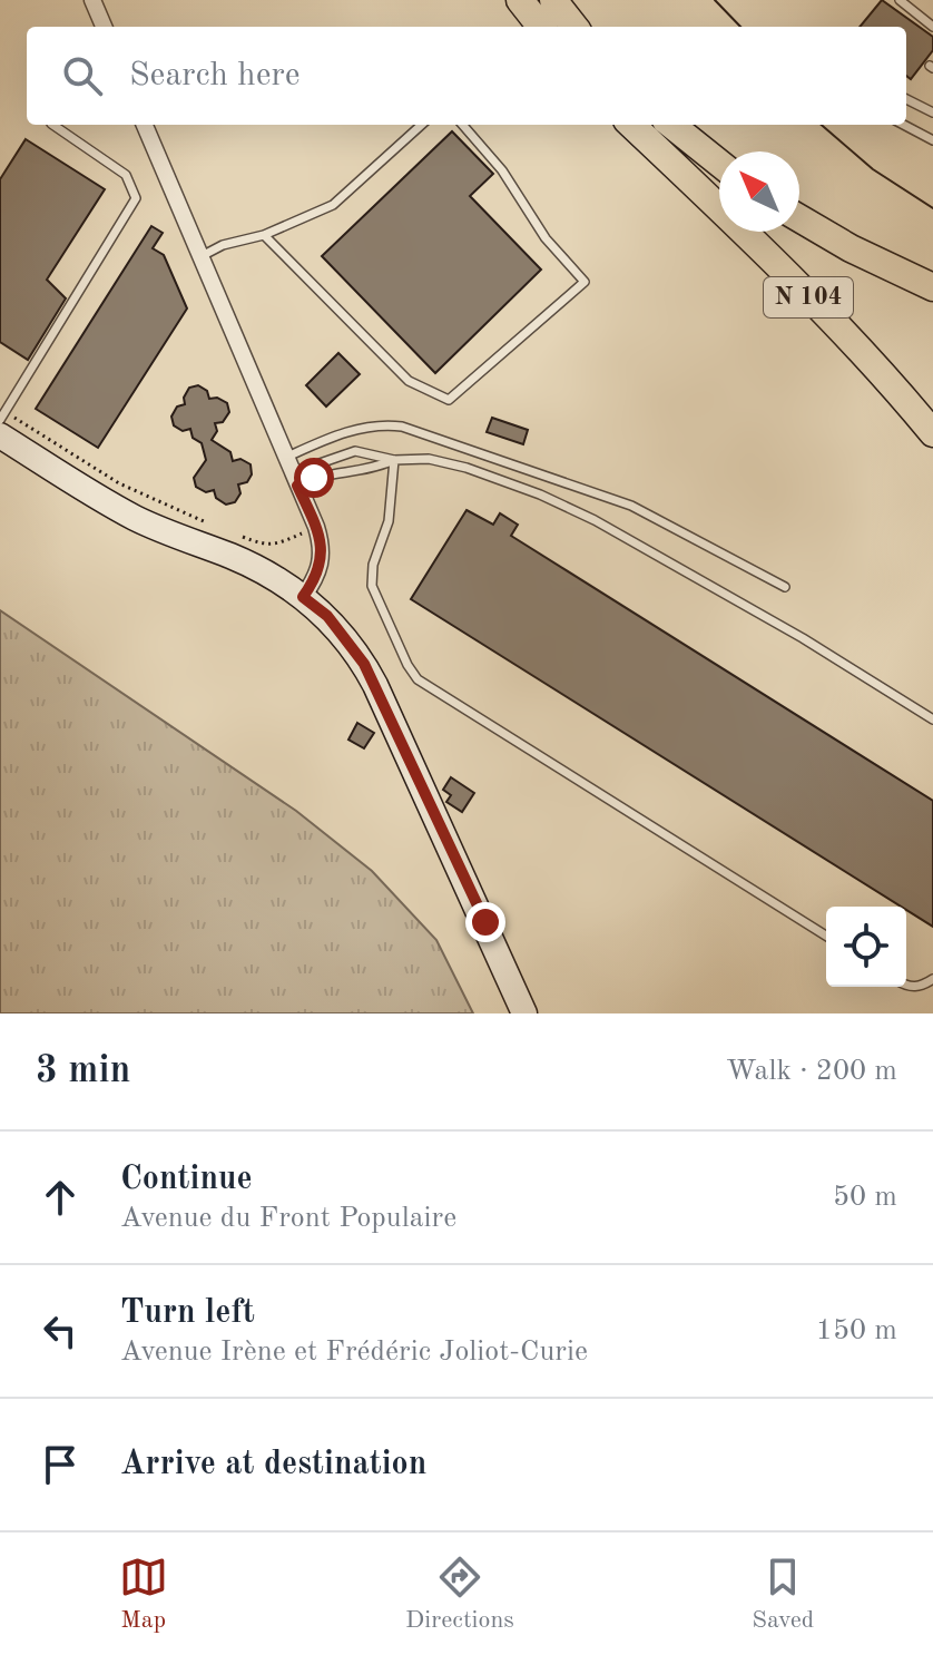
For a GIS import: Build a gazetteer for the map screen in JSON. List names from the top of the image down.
{
  "streets": {
    "highway": ["N 104"]
  },
  "north": "top left",
  "page": {
    "search": "Search here",
    "heading": ["3 min", "Walk · 200 m"],
    "list": [
      ["Continue", "Avenue du Front Populaire", "50 m"],
      ["Turn left", "Avenue Irène et Frédéric Joliot-Curie", "150 m"],
      "Arrive at destination"
    ],
    "nav": ["Map", "Directions", "Saved"]
  }
}
